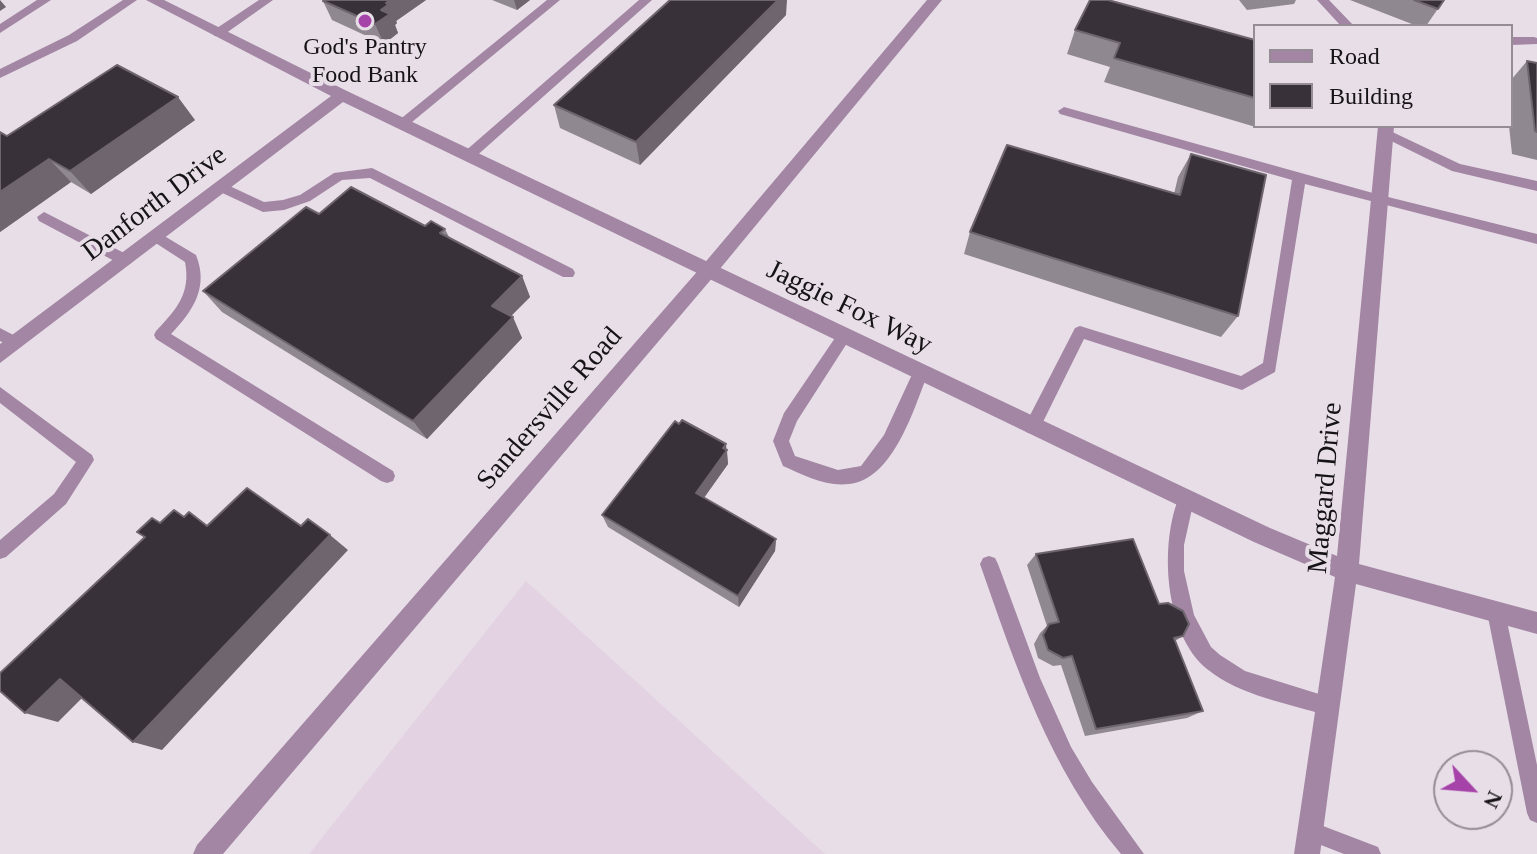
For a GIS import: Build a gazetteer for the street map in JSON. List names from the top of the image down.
{
  "streets": {
    "street": [
      "Danforth Drive",
      "Jaggie Fox Way",
      "Sandersville Road",
      "Maggard Drive"
    ]
  },
  "crossings": [
    ["Danforth Drive", "Jaggie Fox Way"],
    ["Jaggie Fox Way", "Sandersville Road"],
    ["Jaggie Fox Way", "Maggard Drive"]
  ],
  "places": ["God's Pantry Food Bank"],
  "legend": ["Road", "Building"],
  "north": "bottom right"
}
